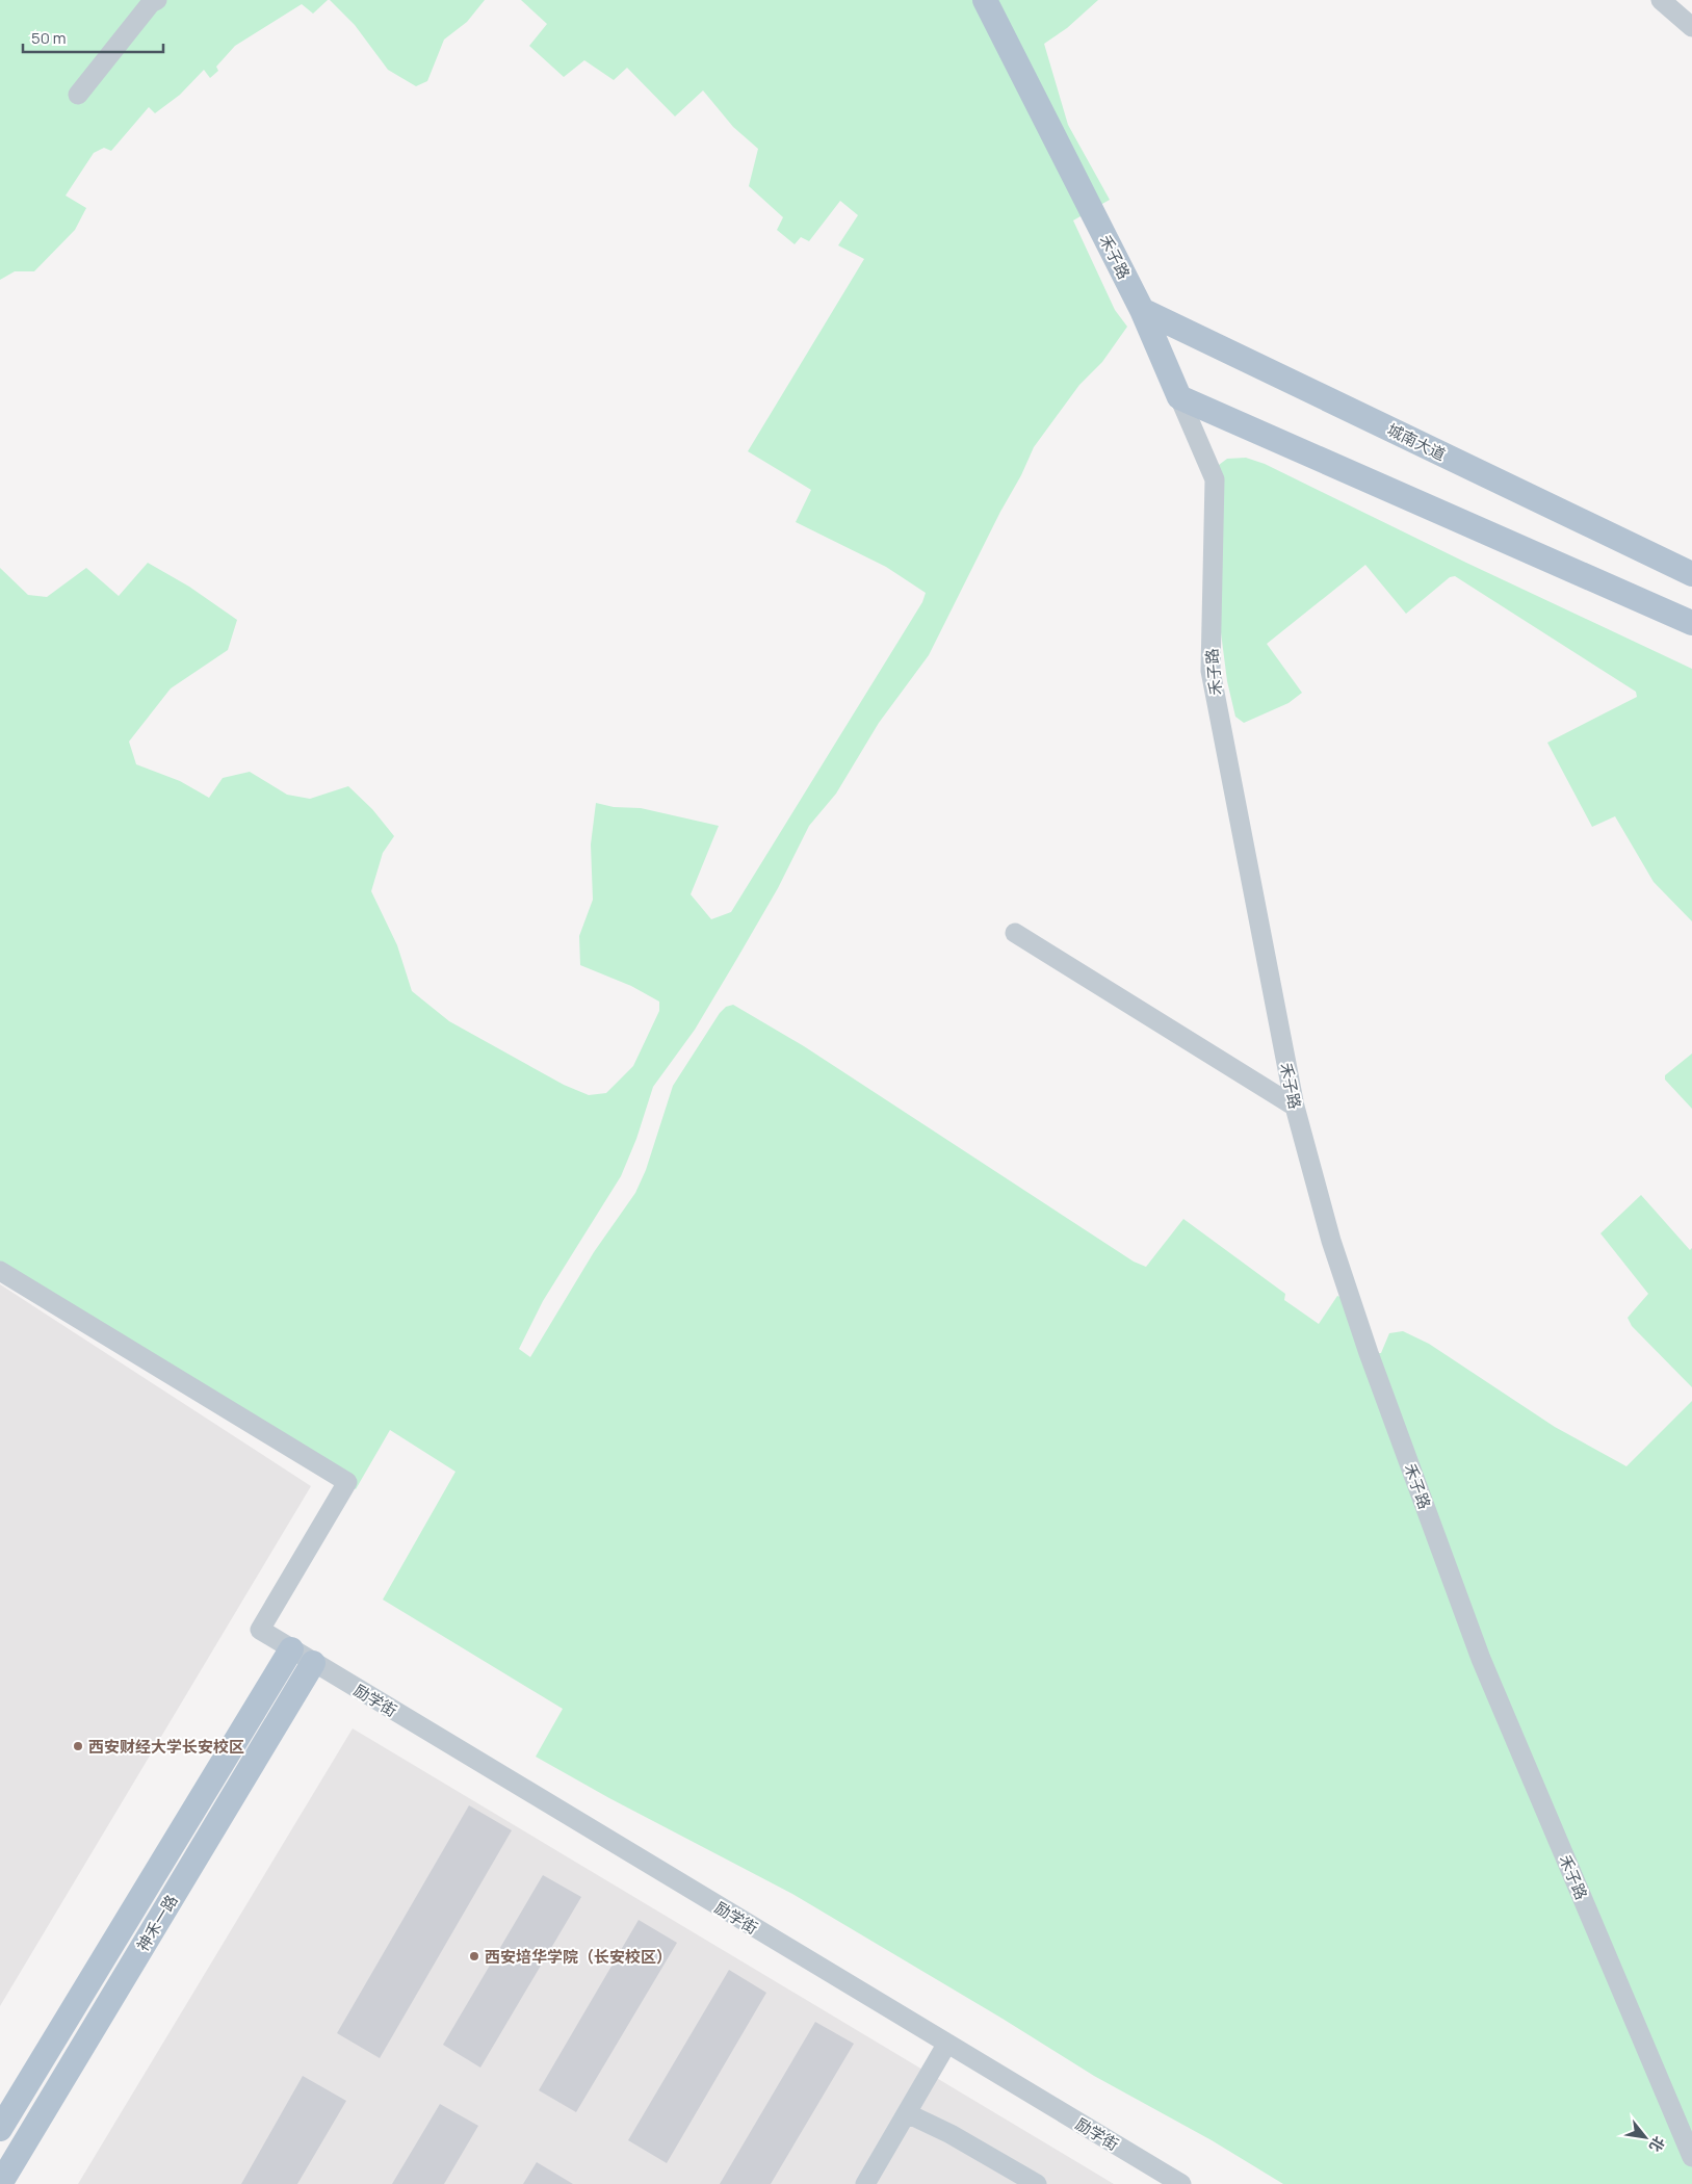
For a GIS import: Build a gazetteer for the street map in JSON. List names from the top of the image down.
{
  "streets": {
    "main road": ["禾子路", "城南大道", "神禾一路"],
    "street": ["励学街"]
  },
  "crossings": [
    ["禾子路", "城南大道"],
    ["励学街", "神禾一路"]
  ],
  "places": ["西安财经大学长安校区", "西安培华学院（长安校区）"],
  "scale_bar": "50 m",
  "north": "bottom right"
}
